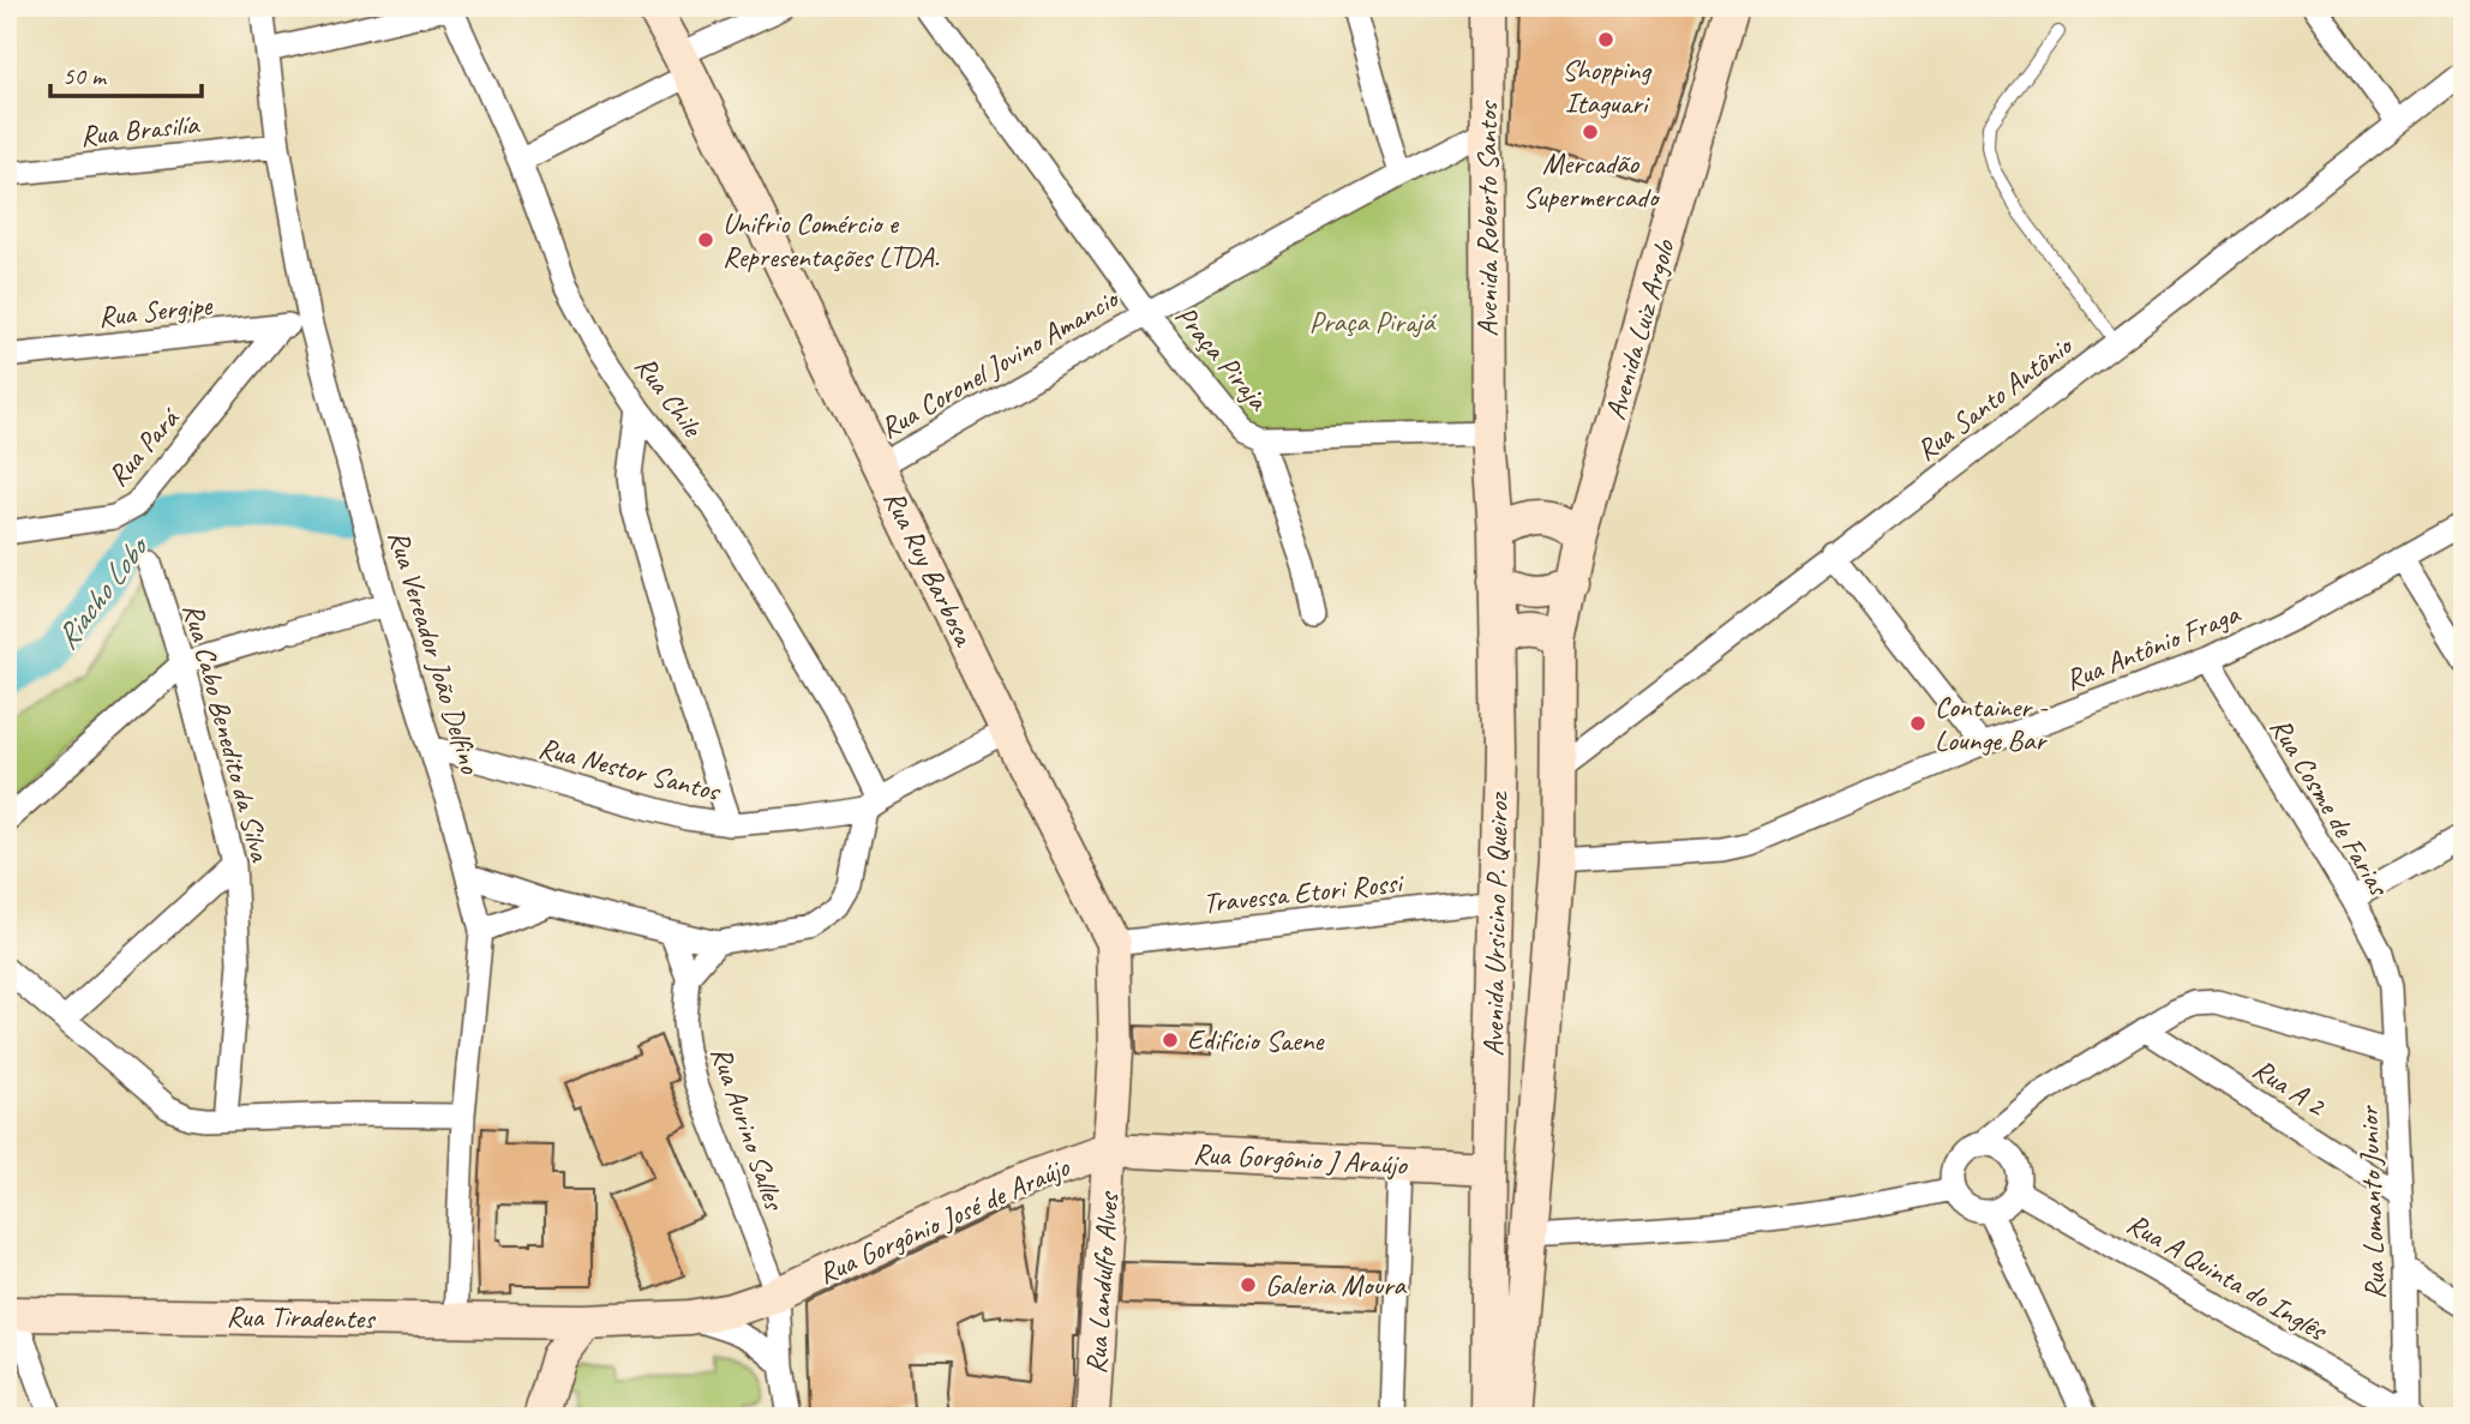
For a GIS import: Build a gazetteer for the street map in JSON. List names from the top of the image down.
{
  "streets": {
    "street": [
      "Rua Brasilía",
      "Avenida Roberto Santos",
      "Rua Sergipe",
      "Avenida Luiz Argolo",
      "Praça Piraja",
      "Rua Coronel Jovino Amancio",
      "Rua Chile",
      "Rua Santo Antônio",
      "Rua Pará",
      "Rua Ruy Barbosa",
      "Rua Antônio Fraga",
      "Rua Vereador João Delfino",
      "Rua Cabo Benedito da Silva",
      "Rua Nestor Santos",
      "Rua Cosme de Farias",
      "Travessa Etori Rossi",
      "Avenida Ursicino P. Queiroz",
      "Rua A 2",
      "Rua Aurino Salles",
      "Rua Gorgônio J Araújo",
      "Rua Lomanto Junior",
      "Rua Gorgônio José de Araújo",
      "Rua A Quinta do Inglês",
      "Rua Landulfo Alves",
      "Rua Tiradentes"
    ]
  },
  "crossings": [
    ["Rua Brasilía", "Rua Vereador João Delfino"],
    ["Avenida Roberto Santos", "Praça Piraja"],
    ["Avenida Roberto Santos", "Avenida Ursicino P. Queiroz"],
    ["Rua Sergipe", "Rua Pará"],
    ["Rua Sergipe", "Rua Vereador João Delfino"],
    ["Avenida Luiz Argolo", "Avenida Ursicino P. Queiroz"],
    ["Praça Piraja", "Rua Coronel Jovino Amancio"],
    ["Praça Piraja", "Avenida Ursicino P. Queiroz"],
    ["Rua Coronel Jovino Amancio", "Rua Ruy Barbosa"],
    ["Rua Chile", "Rua Vereador João Delfino"],
    ["Rua Chile", "Rua Nestor Santos"],
    ["Rua Santo Antônio", "Avenida Ursicino P. Queiroz"],
    ["Rua Ruy Barbosa", "Rua Nestor Santos"],
    ["Rua Ruy Barbosa", "Travessa Etori Rossi"],
    ["Rua Ruy Barbosa", "Rua Gorgônio J Araújo"],
    ["Rua Ruy Barbosa", "Rua Gorgônio José de Araújo"],
    ["Rua Ruy Barbosa", "Rua Landulfo Alves"],
    ["Rua Antônio Fraga", "Rua Cosme de Farias"],
    ["Rua Antônio Fraga", "Avenida Ursicino P. Queiroz"],
    ["Rua Vereador João Delfino", "Rua Nestor Santos"],
    ["Rua Vereador João Delfino", "Rua Tiradentes"],
    ["Rua Cosme de Farias", "Rua Lomanto Junior"],
    ["Travessa Etori Rossi", "Avenida Ursicino P. Queiroz"],
    ["Avenida Ursicino P. Queiroz", "Rua Gorgônio J Araújo"],
    ["Rua A 2", "Rua Lomanto Junior"],
    ["Rua Aurino Salles", "Rua Gorgônio José de Araújo"],
    ["Rua Gorgônio J Araújo", "Rua Gorgônio José de Araújo"],
    ["Rua Gorgônio J Araújo", "Rua Landulfo Alves"],
    ["Rua Lomanto Junior", "Rua A Quinta do Inglês"],
    ["Rua Gorgônio José de Araújo", "Rua Landulfo Alves"],
    ["Rua Gorgônio José de Araújo", "Rua Tiradentes"]
  ],
  "water": ["Riacho Lobo"],
  "parks": ["Praça Pirajá"],
  "places": [
    "Shopping Itaguari",
    "Mercadão Supermercado",
    "Unifrio Comércio e Representações LTDA.",
    "Container - Lounge Bar",
    "Edifício Saene",
    "Galeria Moura"
  ],
  "scale_bar": "50 m"
}
